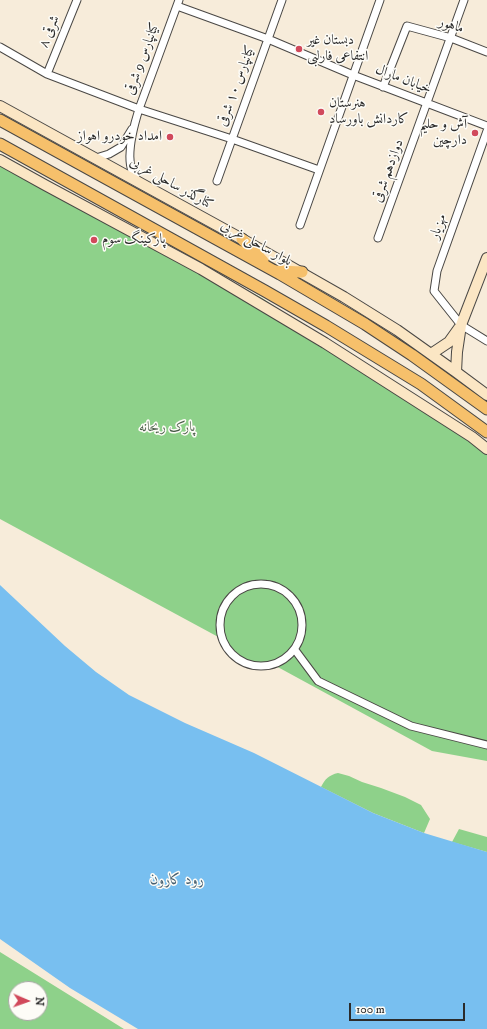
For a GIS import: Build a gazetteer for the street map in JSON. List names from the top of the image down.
{
  "streets": {
    "main road": ["بلوار ساحلی غربی"],
    "street": [
      "ماهور",
      "۸ شرقی",
      "کیانپارس 9 شرقی",
      "خیابان مارال",
      "کیانپارس ۱۰ شرقی",
      "دوازدهم شرقی",
      "کنارگذر ساحلی غربی",
      "مهزیار"
    ]
  },
  "crossings": [
    ["ماهور", "خیابان مارال"],
    ["ماهور", "دوازدهم شرقی"],
    ["کیانپارس 9 شرقی", "خیابان مارال"],
    ["خیابان مارال", "کیانپارس ۱۰ شرقی"],
    ["خیابان مارال", "دوازدهم شرقی"]
  ],
  "water": ["رود کارون"],
  "parks": ["پارک ریحانه"],
  "places": [
    "دبستان غیر انتفاعی فارلبی",
    "هنرستان کاردانش باورساد",
    "آش و حلیم دارچین",
    "امداد خودرو اهواز",
    "پارکینگ سوم"
  ],
  "scale_bar": "100 m",
  "north": "right"
}
